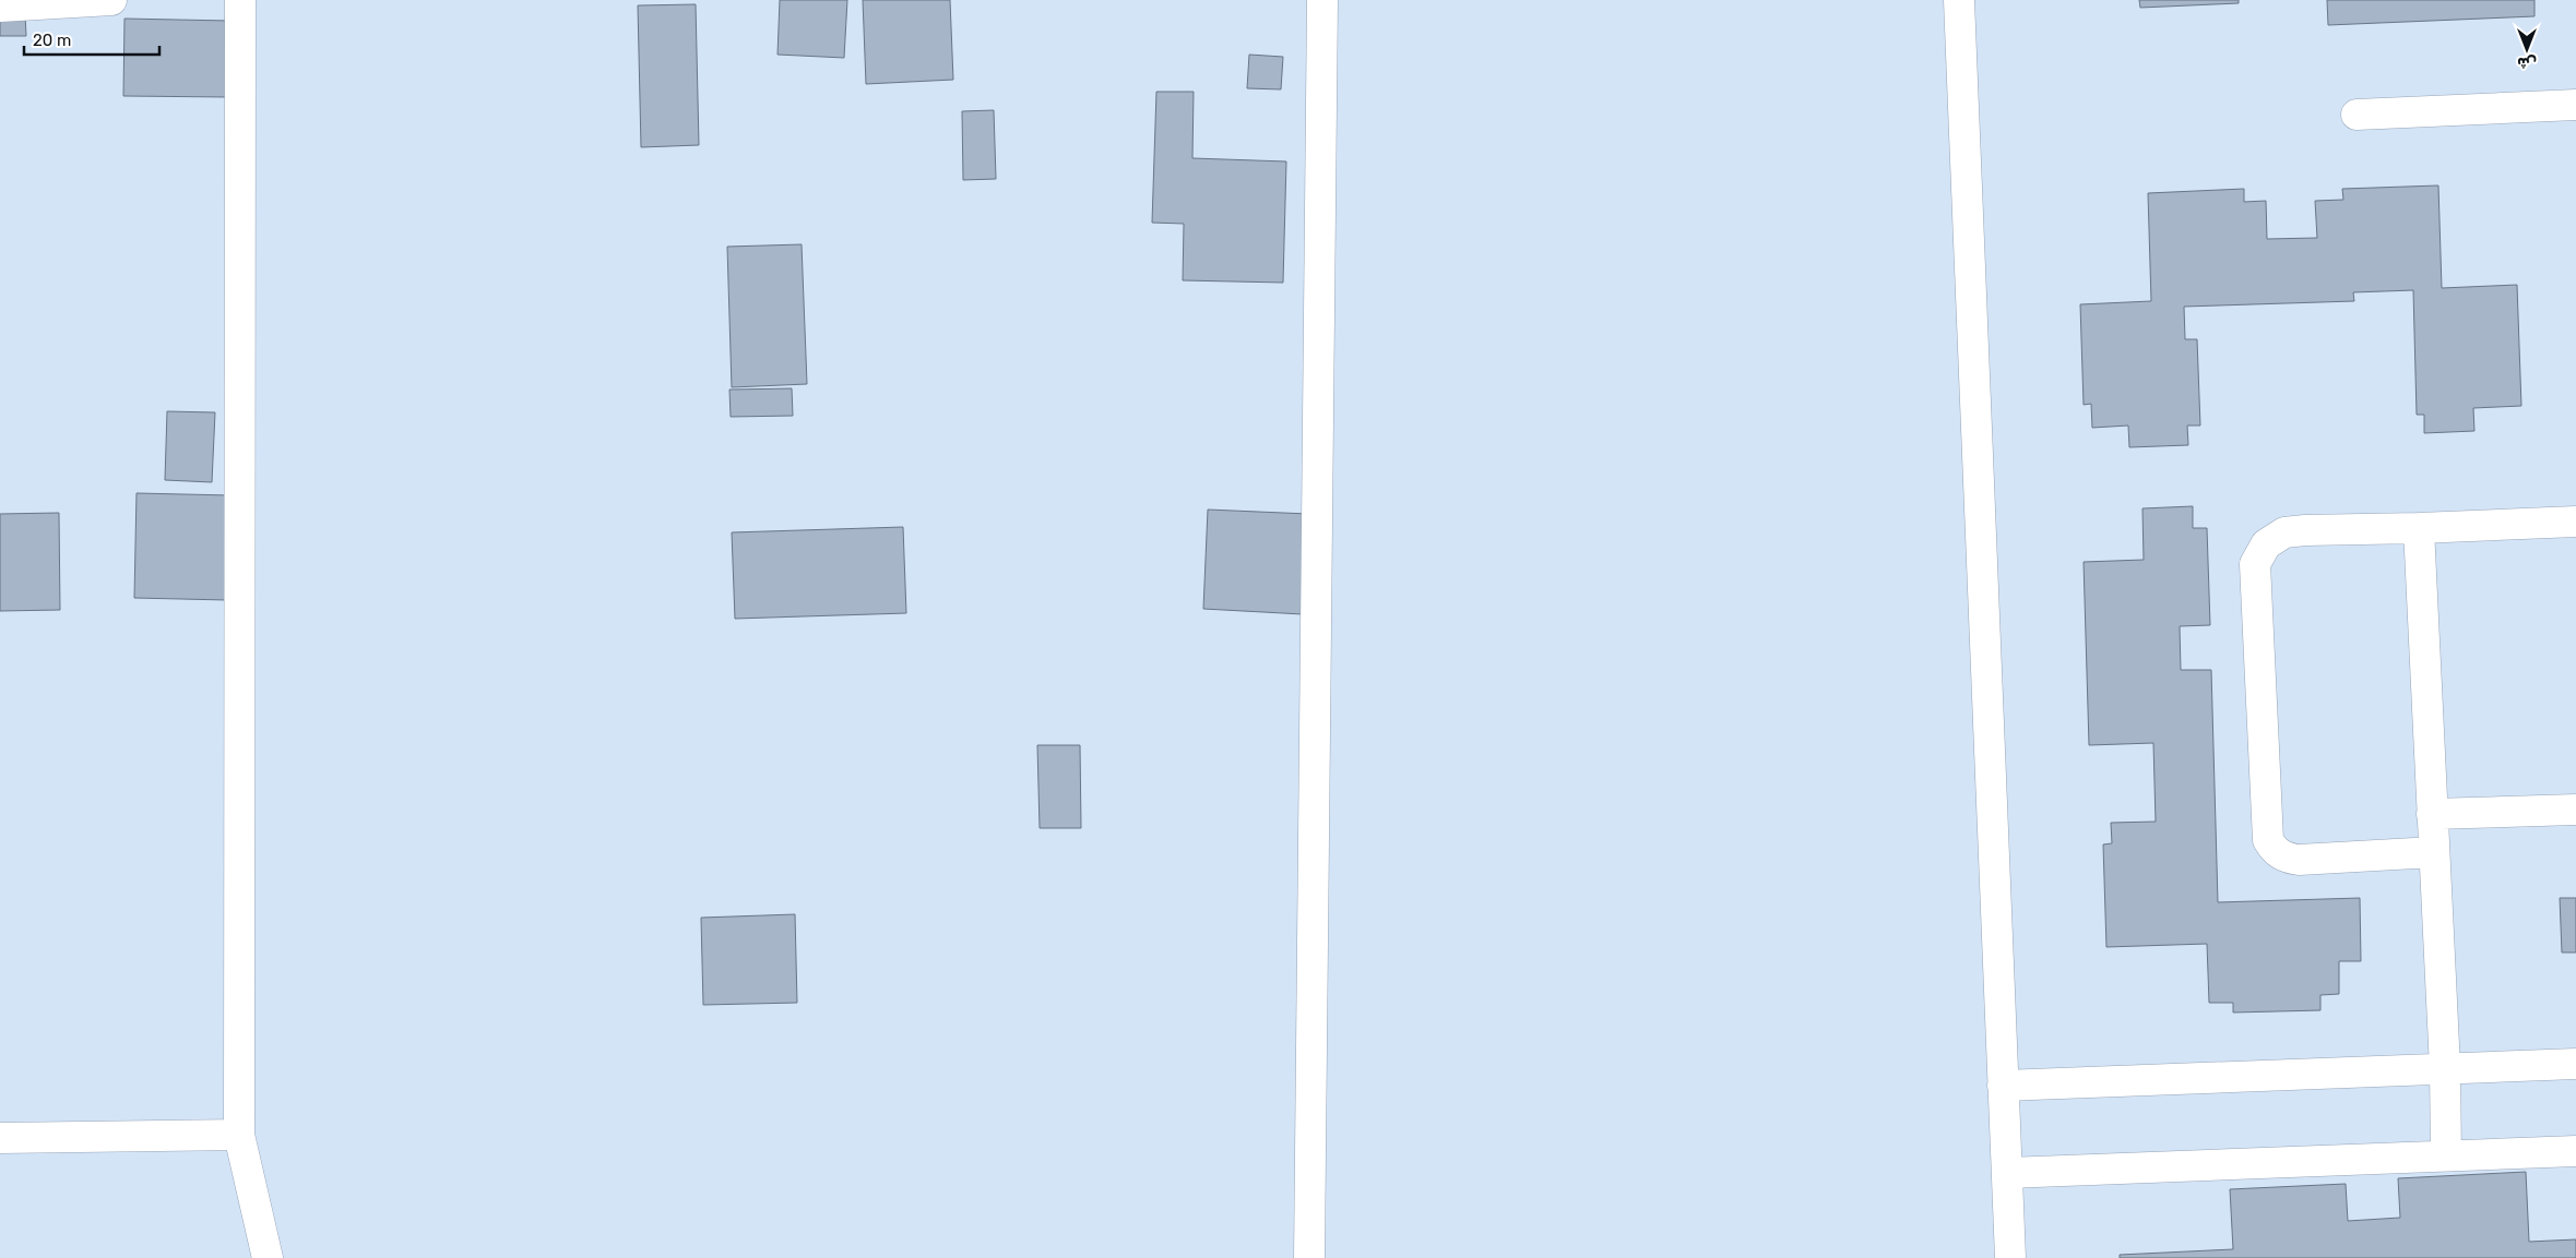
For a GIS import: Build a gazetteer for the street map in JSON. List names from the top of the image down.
{
  "scale_bar": "20 m",
  "north": "bottom"
}
